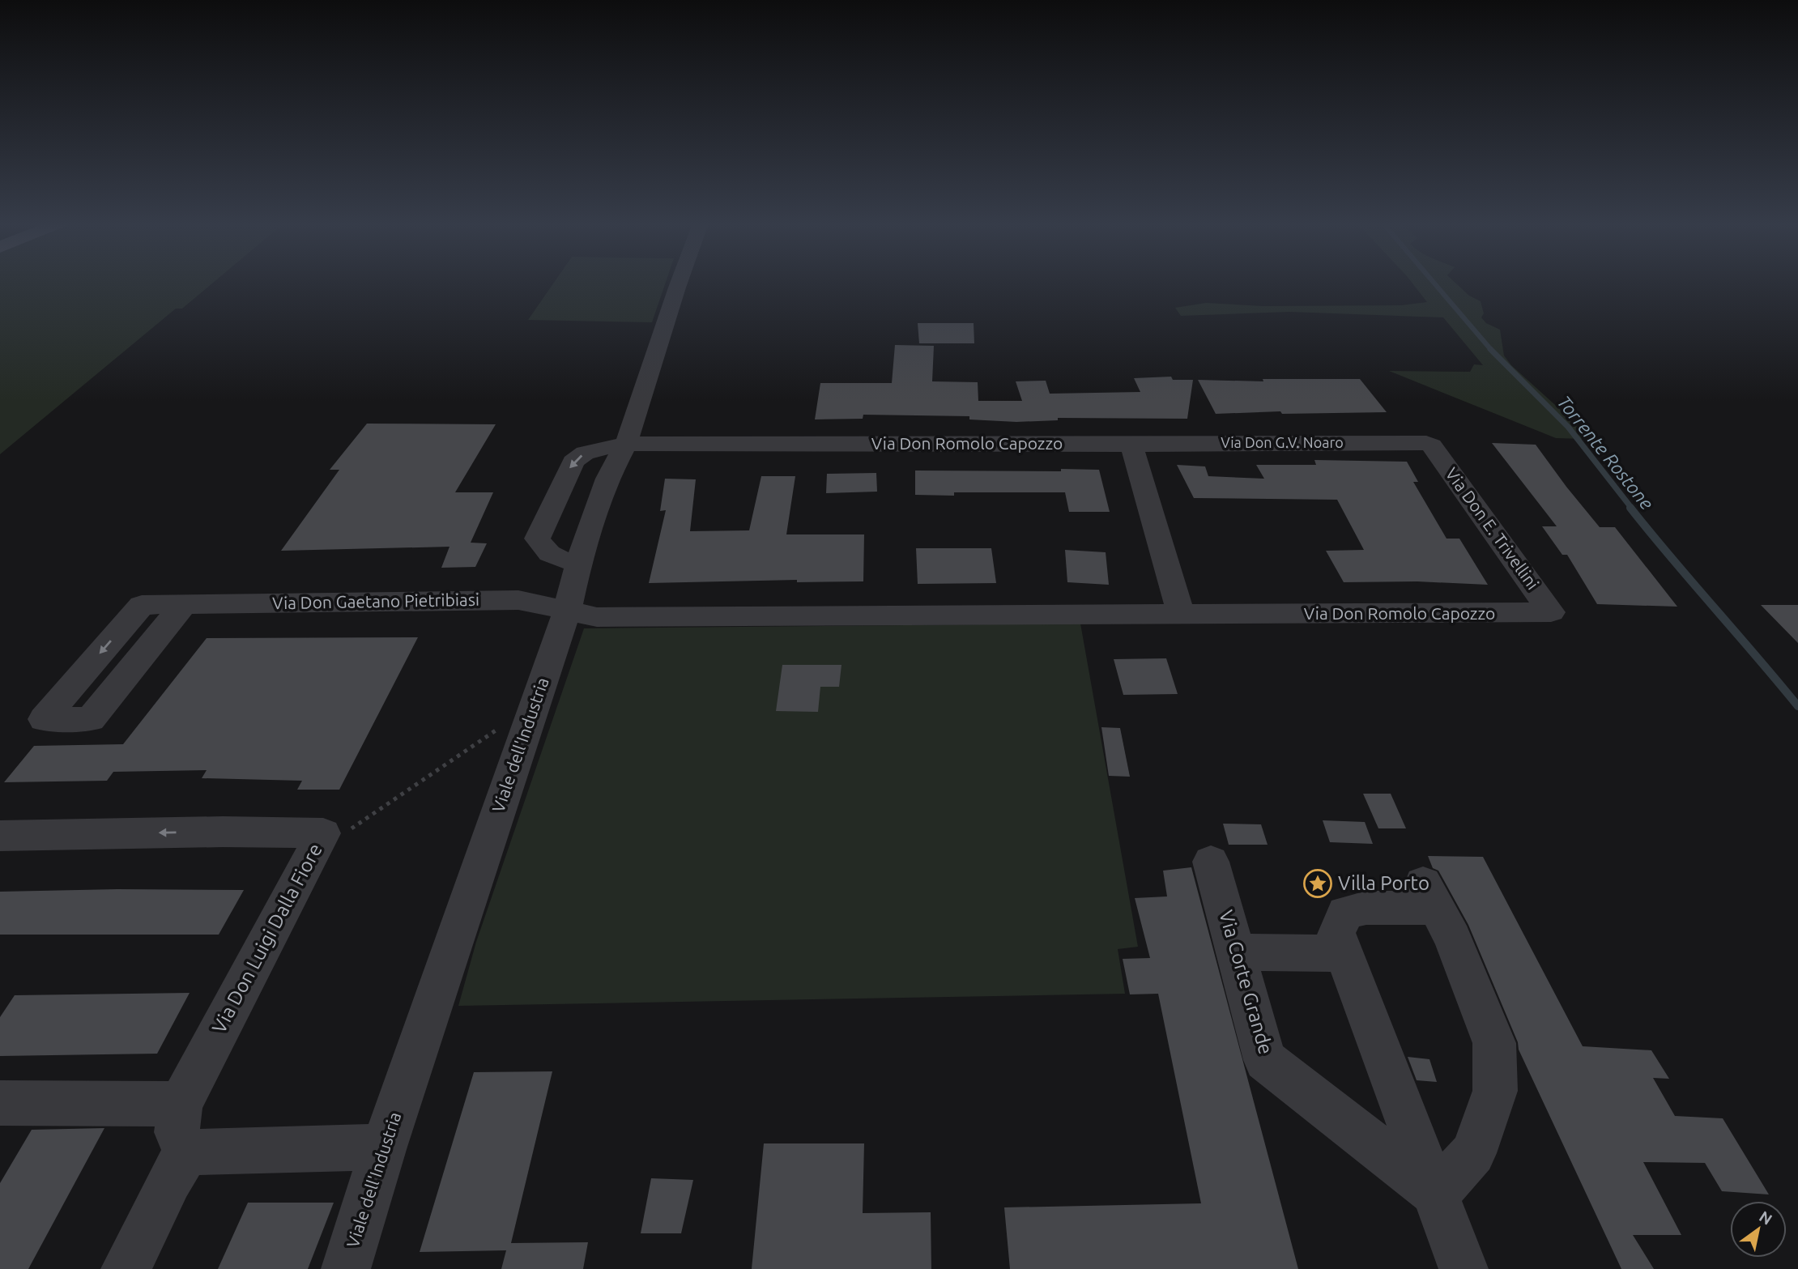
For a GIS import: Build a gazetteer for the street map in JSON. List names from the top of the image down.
{
  "streets": {
    "street": [
      "Via Don G.V. Noaro",
      "Via Don Romolo Capozzo",
      "Via Don E. Trivellini",
      "Via Don Gaetano Pietribiasi",
      "Viale dell'Industria",
      "Via Don Luigi Dalla Fiore",
      "Via Corte Grande"
    ]
  },
  "crossings": [
    ["Via Don G.V. Noaro", "Via Don Romolo Capozzo"],
    ["Via Don G.V. Noaro", "Via Don E. Trivellini"],
    ["Via Don Romolo Capozzo", "Via Don E. Trivellini"],
    ["Via Don Romolo Capozzo", "Via Don Gaetano Pietribiasi"],
    ["Via Don Romolo Capozzo", "Viale dell'Industria"],
    ["Via Don Gaetano Pietribiasi", "Viale dell'Industria"]
  ],
  "one_way": ["Via Don Luigi Dalla Fiore"],
  "water": ["Torrente Rostone"],
  "places": {
    "place": ["Villa Porto"]
  },
  "north": "top right"
}
